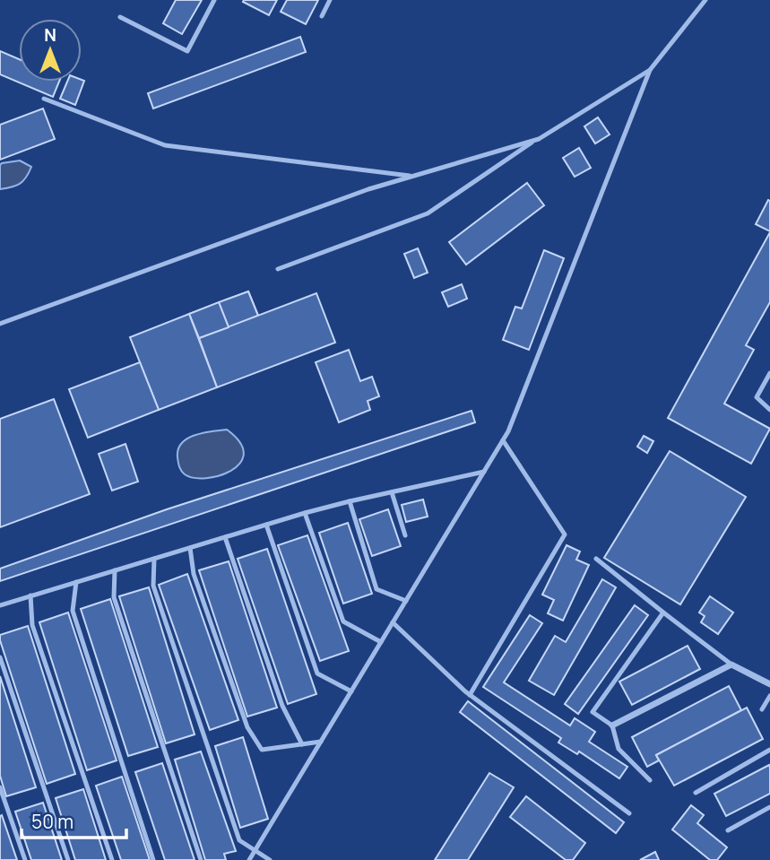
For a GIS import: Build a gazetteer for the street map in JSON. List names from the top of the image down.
{
  "scale_bar": "50 m",
  "north": "top"
}
